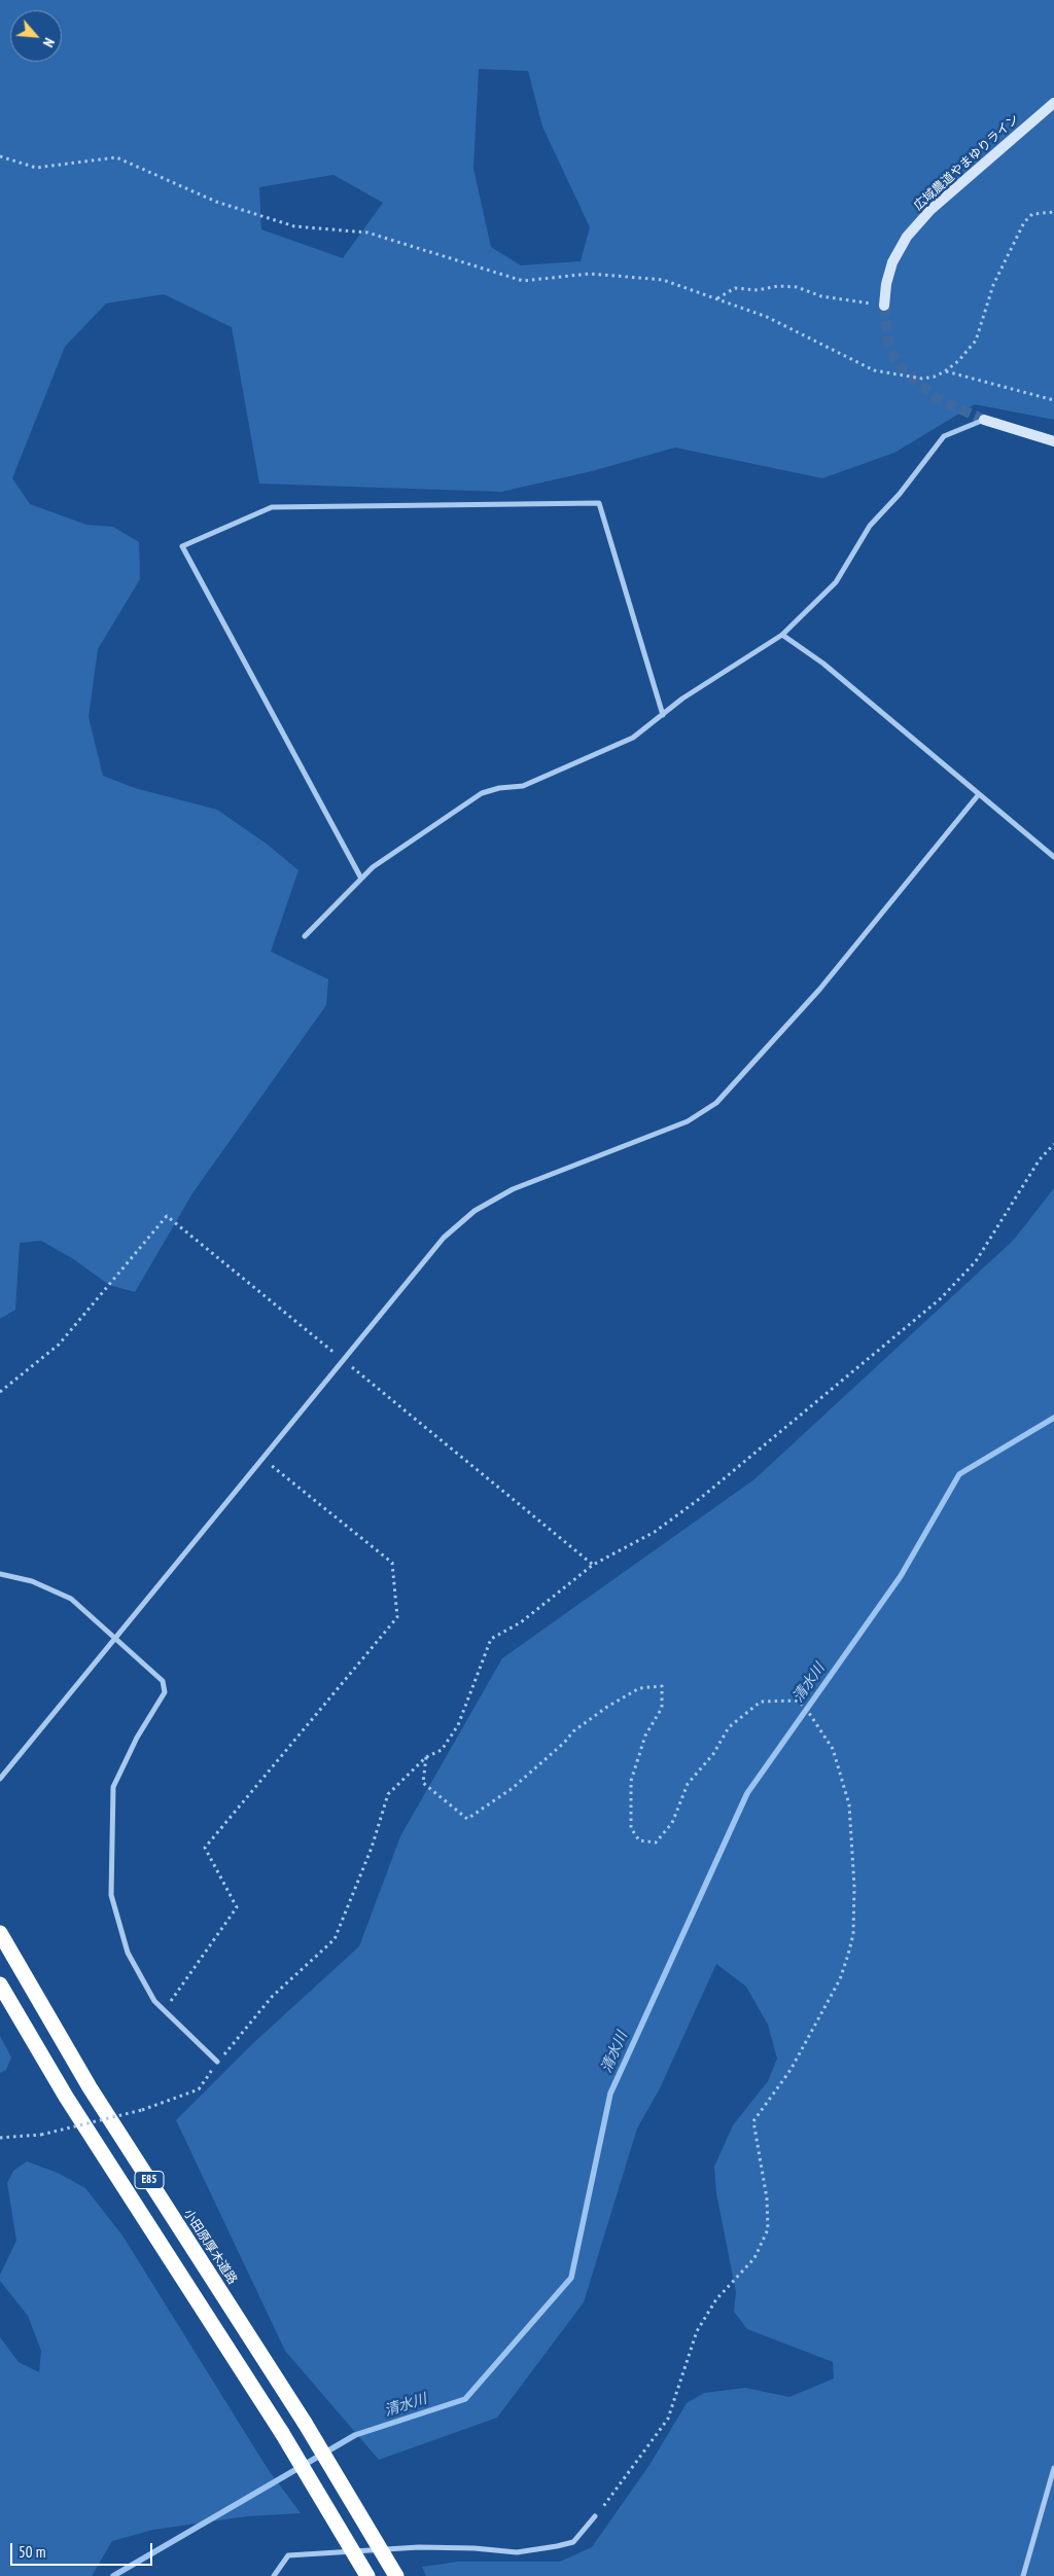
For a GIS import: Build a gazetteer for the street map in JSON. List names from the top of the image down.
{
  "streets": {
    "highway": ["E85", "小田原厚木道路"],
    "street": ["広域農道やまゆりライン"]
  },
  "water": ["清水川"],
  "scale_bar": "50 m",
  "north": "bottom right"
}
